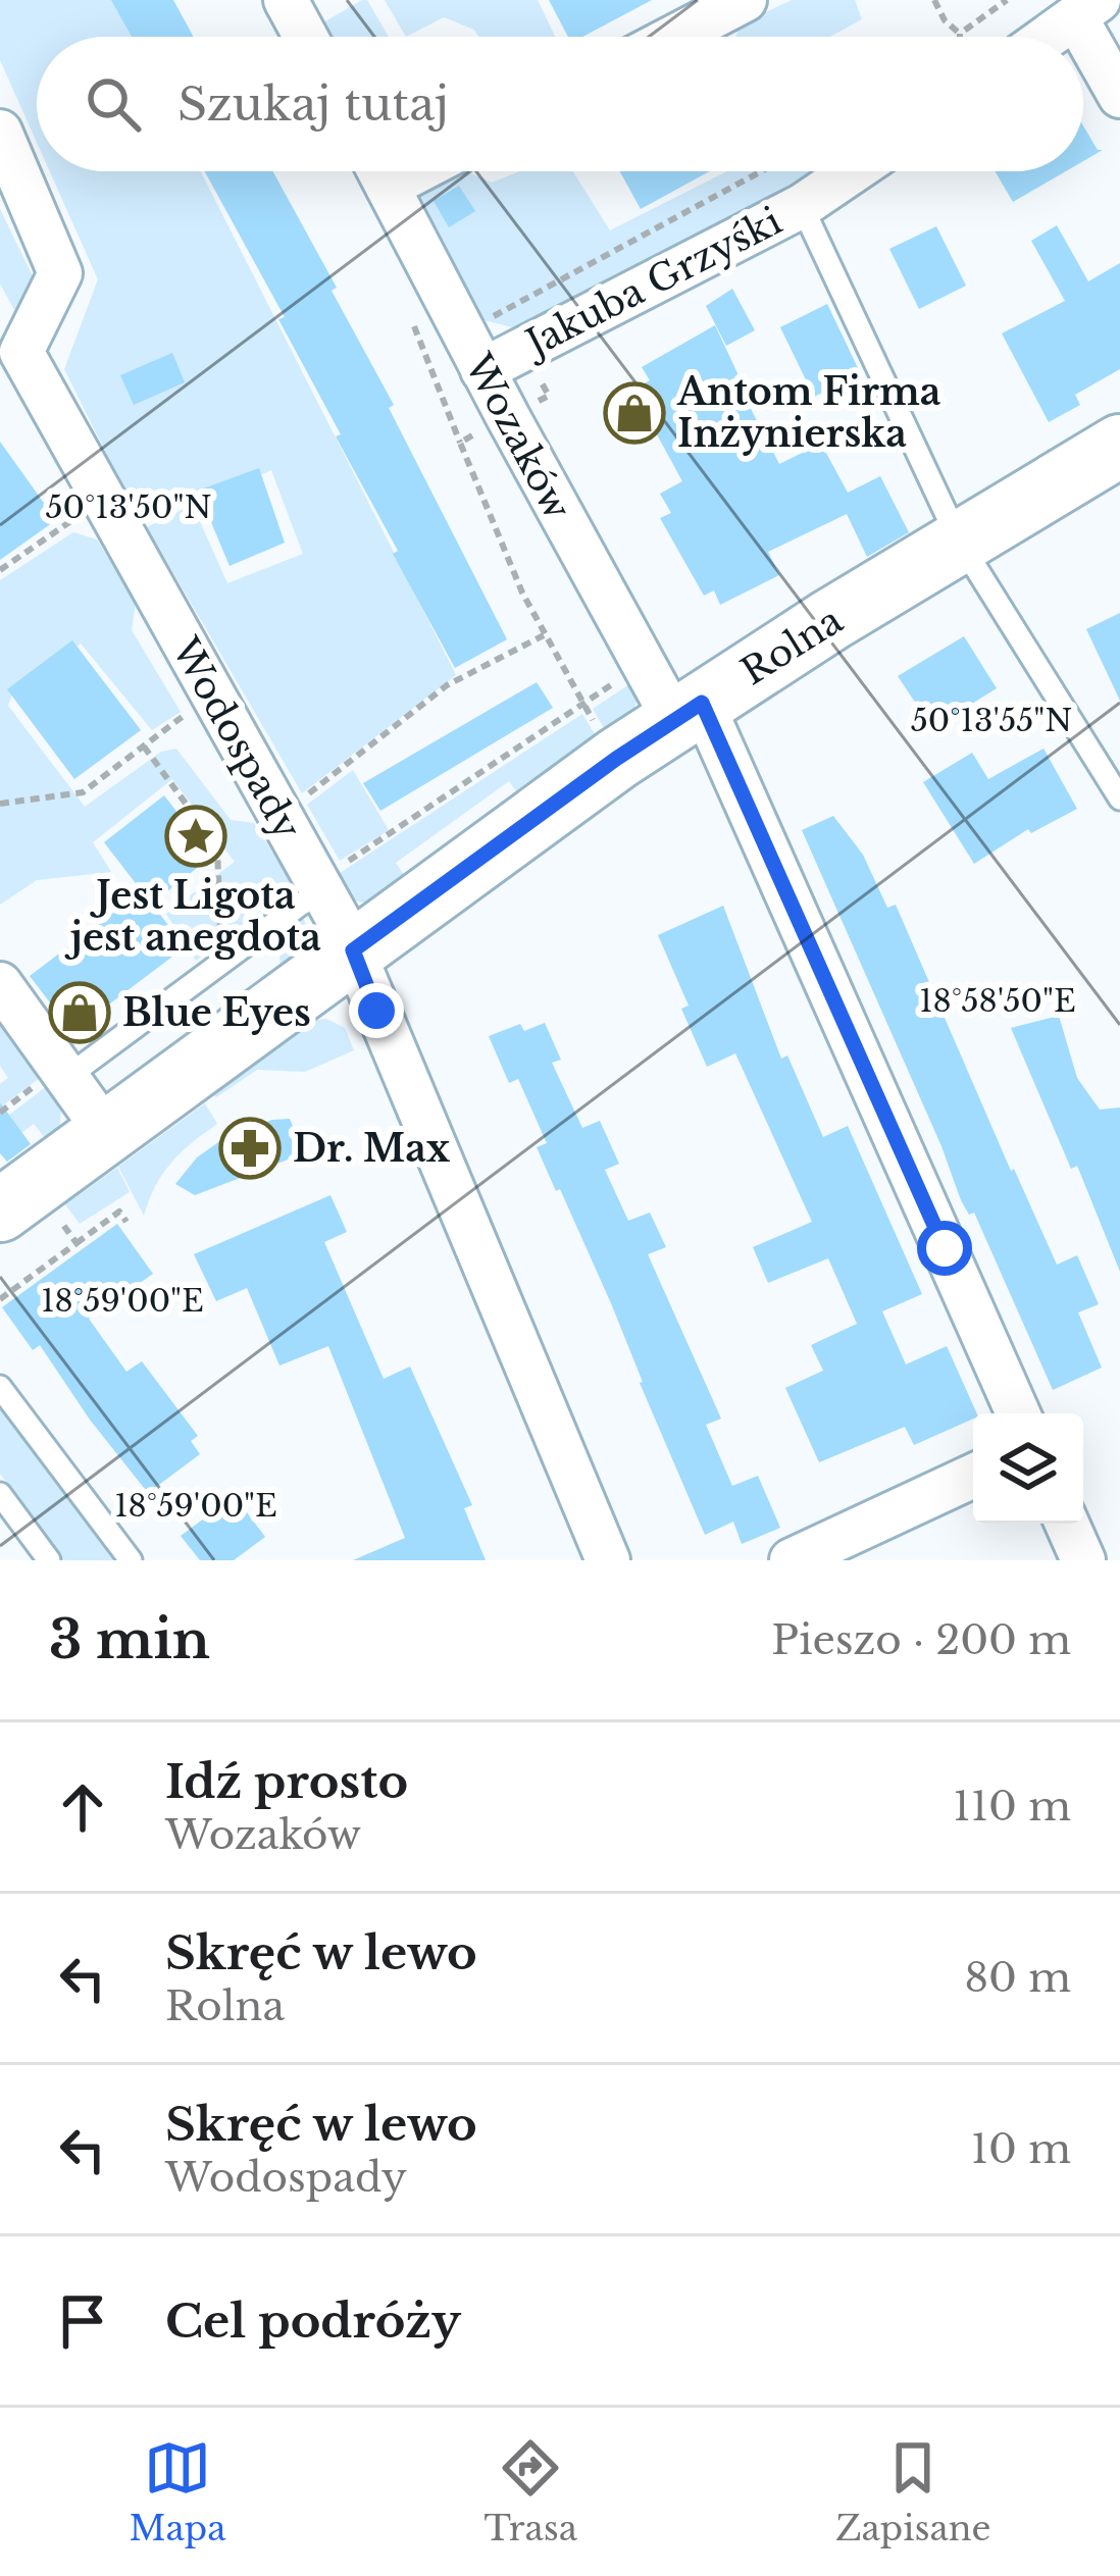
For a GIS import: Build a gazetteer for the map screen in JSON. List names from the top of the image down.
{
  "streets": {
    "street": [
      "Jakuba Grzyśki",
      "Wozaków",
      "Rolna",
      "Wodospady"
    ]
  },
  "crossings": [
    ["Jakuba Grzyśki", "Wozaków"],
    ["Wozaków", "Rolna"],
    ["Rolna", "Wodospady"]
  ],
  "places": {
    "shop": ["Antom Firma Inżynierska", "Blue Eyes"],
    "place": ["Jest Ligota jest anegdota"],
    "pharmacy": ["Dr. Max"]
  },
  "page": {
    "search": "Szukaj tutaj",
    "heading": ["3 min", "Pieszo · 200 m"],
    "list": [
      ["Idź prosto", "Wozaków", "110 m"],
      ["Skręć w lewo", "Rolna", "80 m"],
      ["Skręć w lewo", "Wodospady", "10 m"],
      "Cel podróży"
    ],
    "nav": ["Mapa", "Trasa", "Zapisane"]
  },
  "coordinates": [
    "50°13'50\"N",
    "50°13'55\"N",
    "18°58'50\"E",
    "18°59'00\"E"
  ]
}
